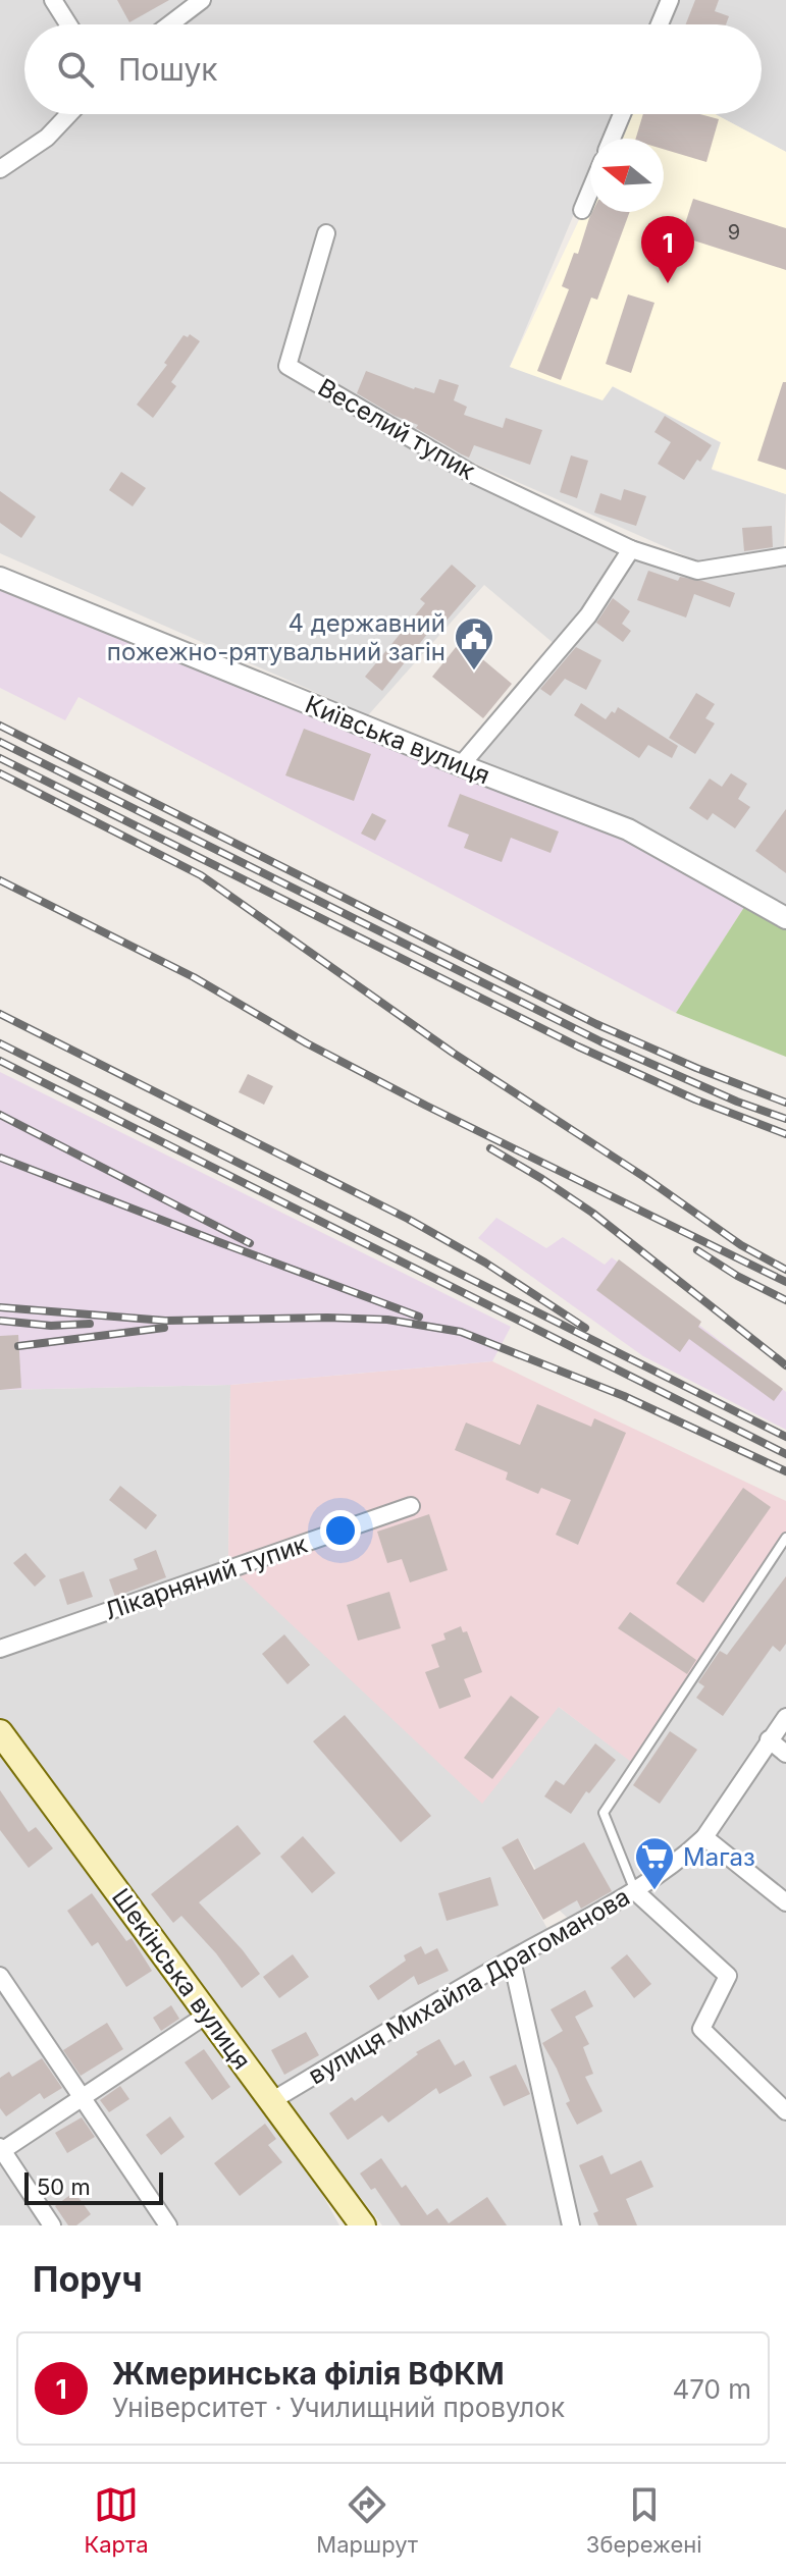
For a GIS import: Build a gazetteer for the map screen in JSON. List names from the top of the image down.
{
  "streets": {
    "main road": ["Шекінська вулиця"],
    "street": [
      "Веселий тупик",
      "Київська вулиця",
      "Лікарняний тупик",
      "вулиця Михайла Драгоманова"
    ]
  },
  "crossings": [
    ["Шекінська вулиця", "вулиця Михайла Драгоманова"]
  ],
  "places": {
    "public building": ["4 державний пожежно-рятувальний загін"],
    "supermarket": ["Магаз"]
  },
  "house_numbers": ["9"],
  "scale_bar": "50 m",
  "north": "left",
  "page": {
    "search": "Пошук",
    "pins": "1",
    "scale": "50 m",
    "heading": "Поруч",
    "list": [
      {
        "mark": "1",
        "name": "Жмеринська філія ВФКМ",
        "note": "Університет · Училищний провулок",
        "value": "470 m"
      }
    ],
    "nav": ["Карта", "Маршрут", "Збережені"]
  }
}
